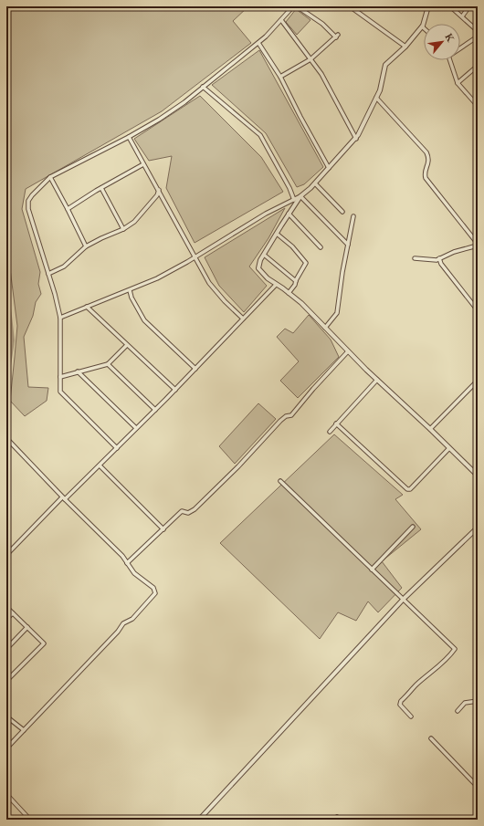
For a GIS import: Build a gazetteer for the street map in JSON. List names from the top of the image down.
{
  "north": "top right"
}
